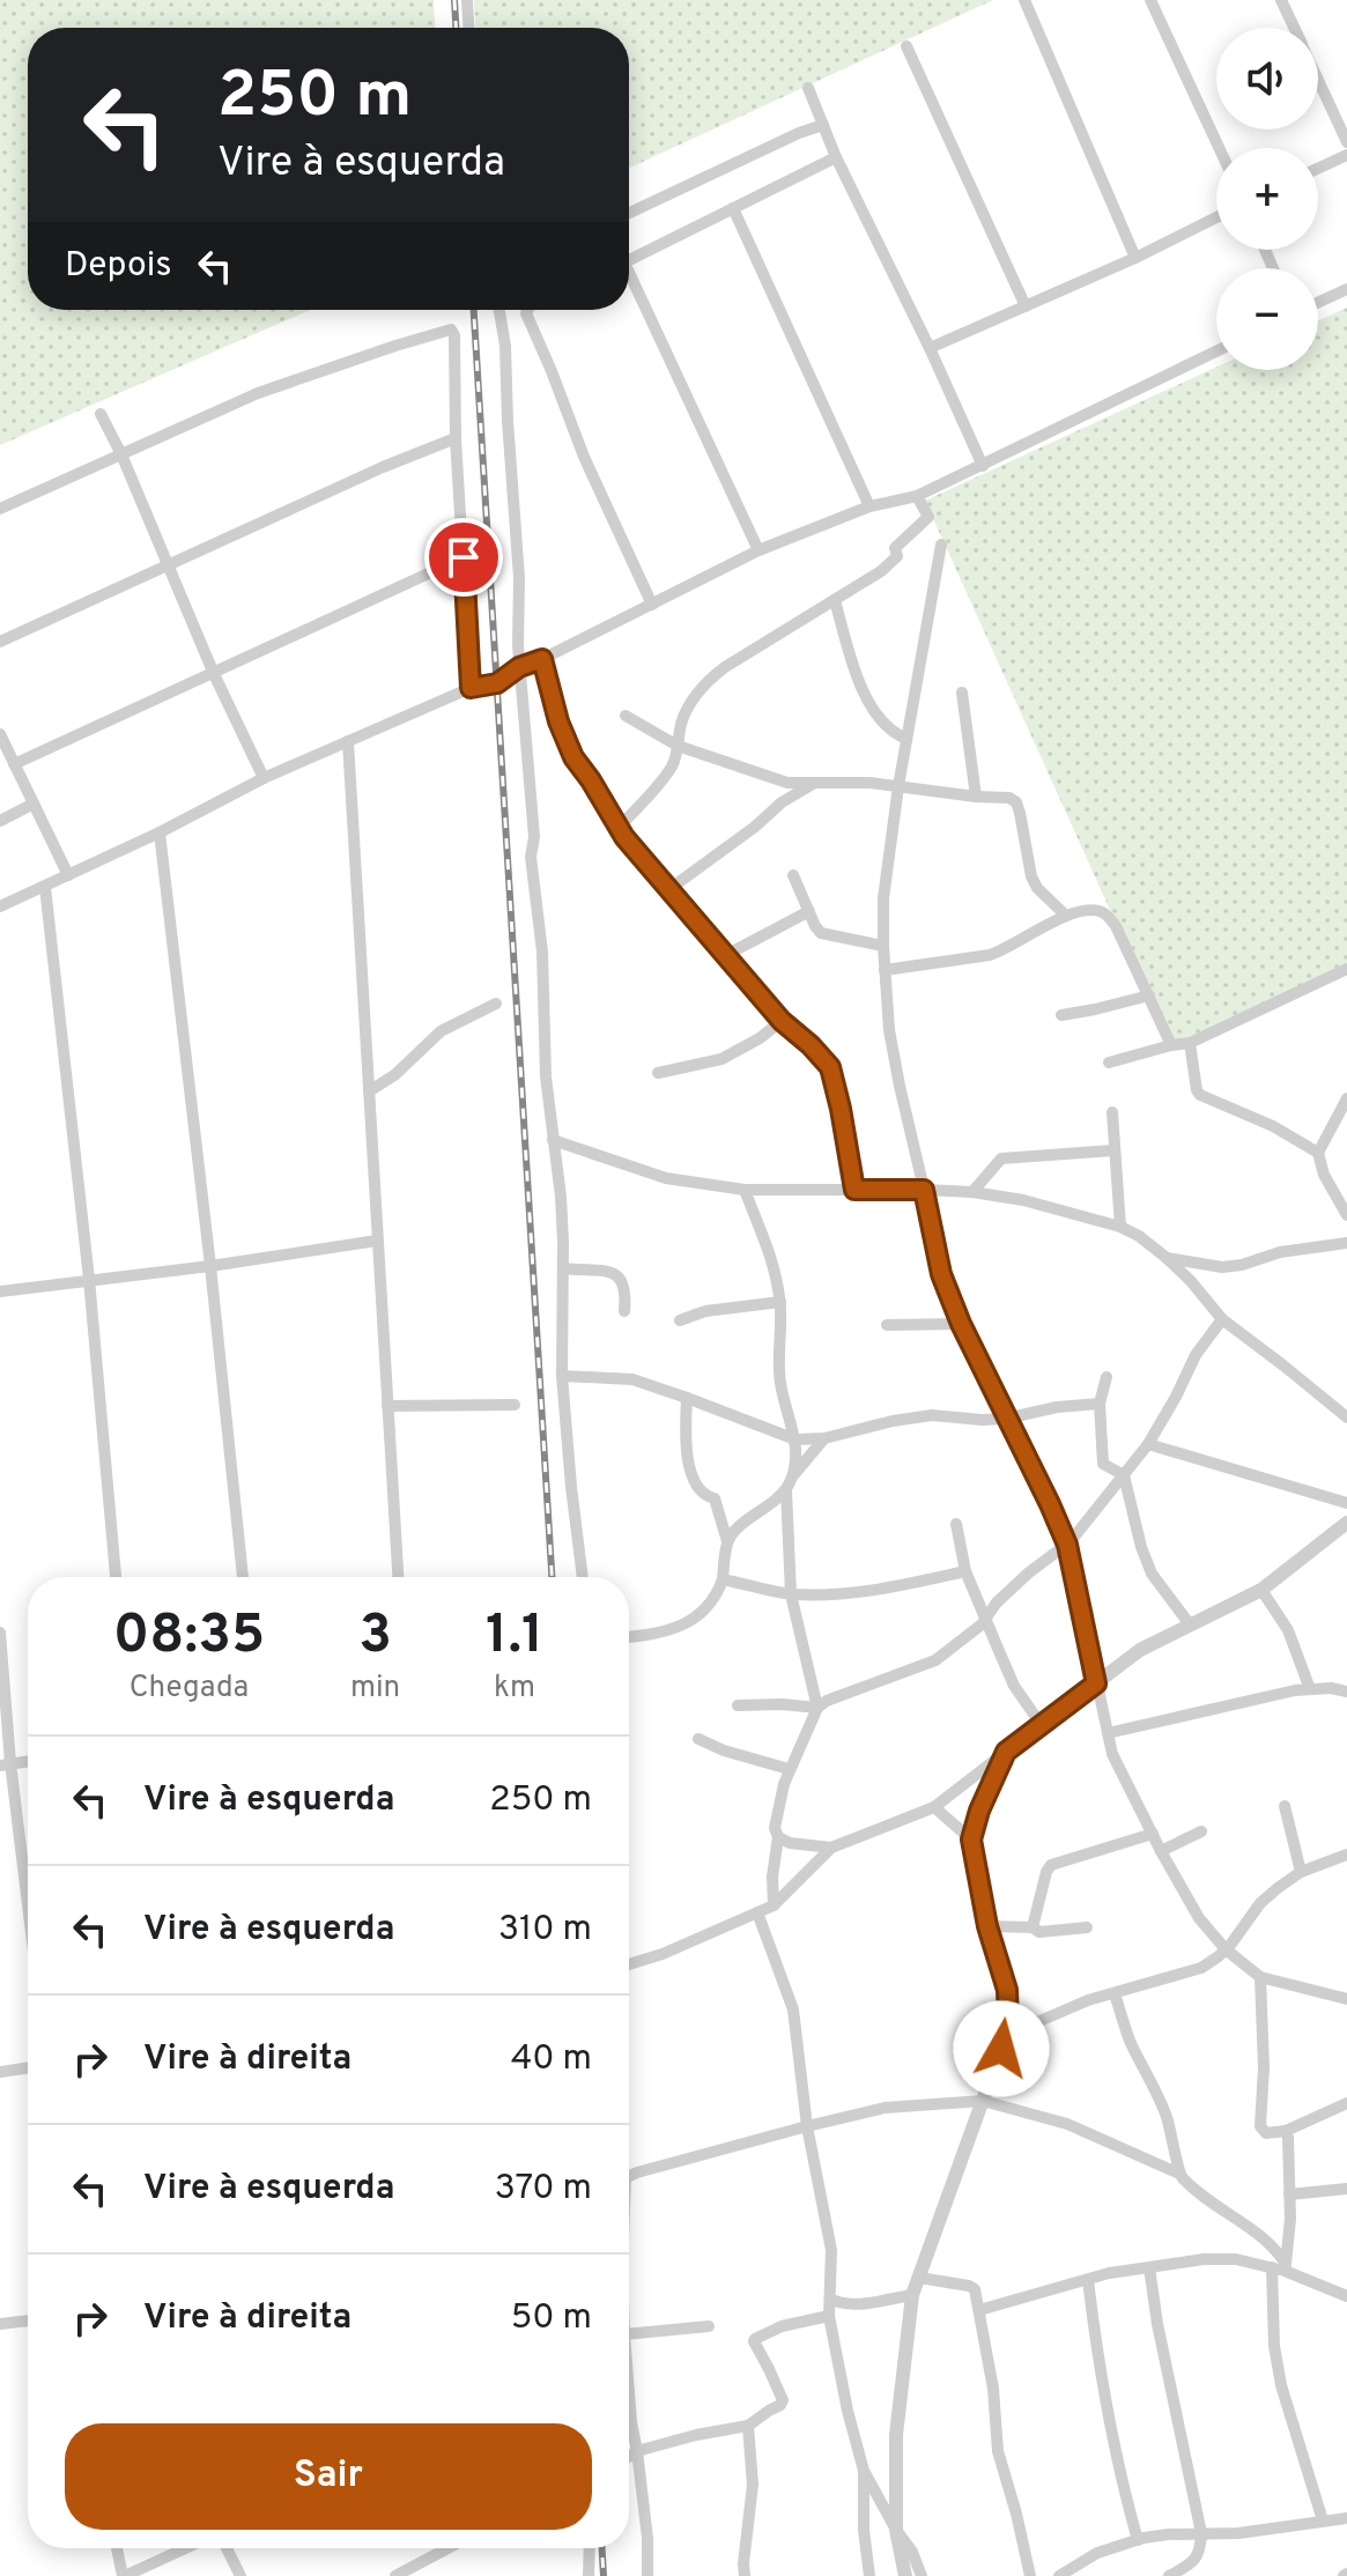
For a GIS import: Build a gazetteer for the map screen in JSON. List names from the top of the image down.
{
  "page": {
    "map_buttons": ["+", "−"],
    "turn": ["250 m", "Vire à esquerda"],
    "then": "Depois",
    "eta": [
      "08:35",
      "Chegada",
      "3",
      "min",
      "1.1",
      "km"
    ],
    "list": [
      {
        "name": "Vire à esquerda",
        "value": "250 m"
      },
      {
        "name": "Vire à esquerda",
        "value": "310 m"
      },
      {
        "name": "Vire à direita",
        "value": "40 m"
      },
      {
        "name": "Vire à esquerda",
        "value": "370 m"
      },
      {
        "name": "Vire à direita",
        "value": "50 m"
      }
    ],
    "buttons": "Sair"
  }
}
